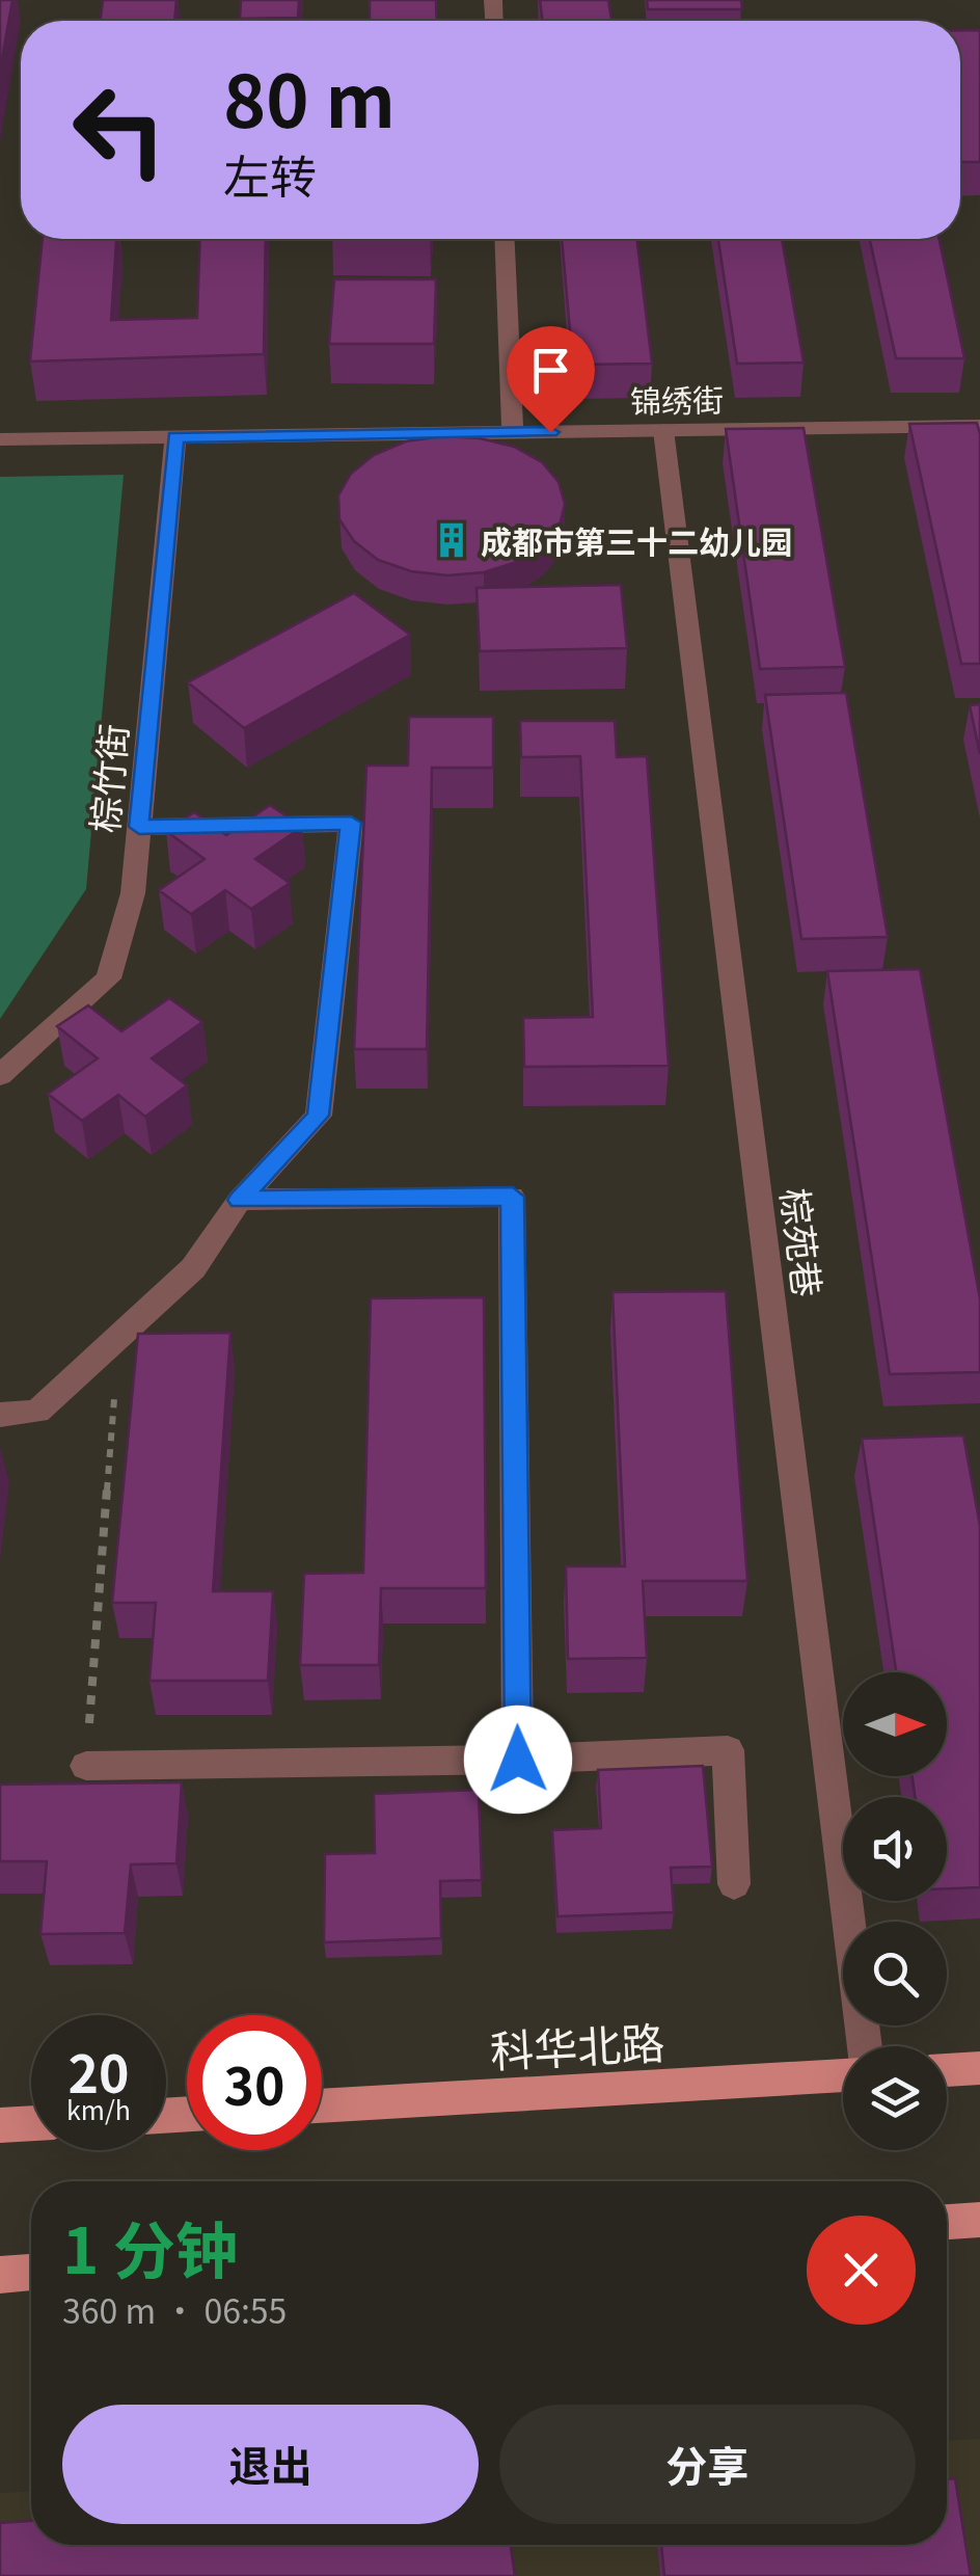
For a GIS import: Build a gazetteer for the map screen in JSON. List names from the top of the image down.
{
  "streets": {
    "main road": ["科华北路"],
    "street": ["锦绣街", "棕竹街", "棕苑巷"]
  },
  "crossings": [
    ["锦绣街", "棕竹街"],
    ["锦绣街", "棕苑巷"]
  ],
  "places": {
    "building": ["成都市第三十二幼儿园"]
  },
  "north": "right",
  "page": {
    "turn": ["80 m", "左转"],
    "speed": "20 km/h",
    "limit": "30",
    "heading": ["1 分钟", "360 m · 06:55"],
    "buttons": ["退出", "分享"]
  }
}
